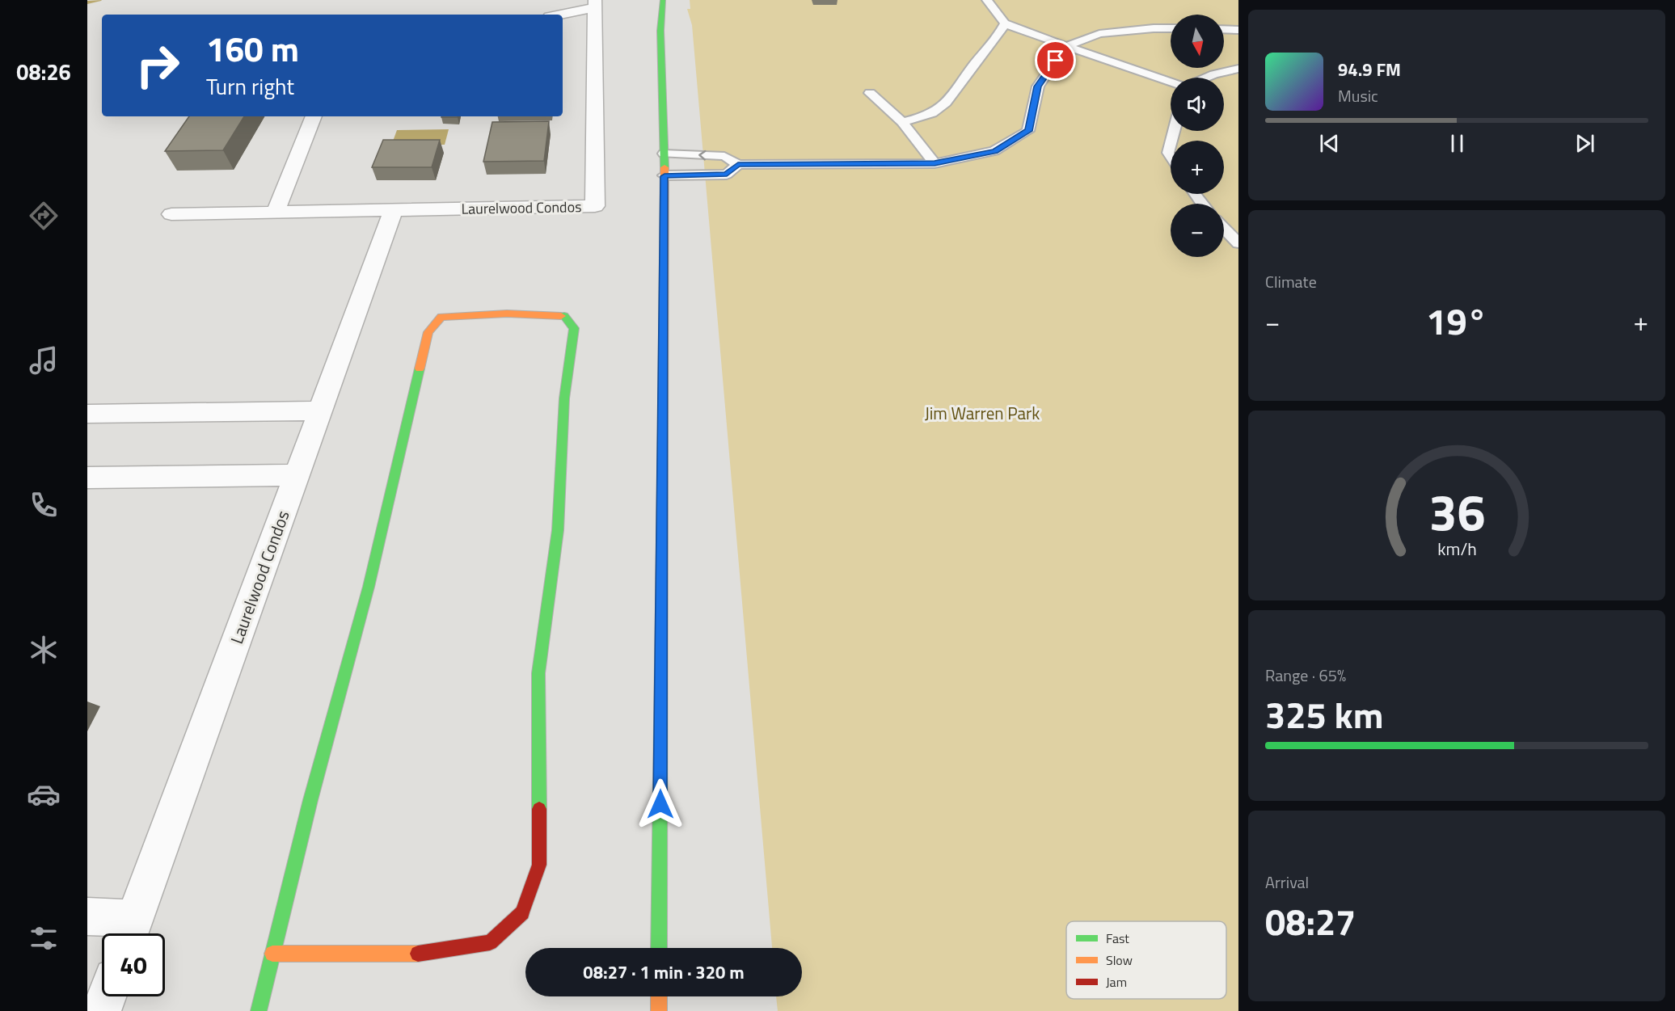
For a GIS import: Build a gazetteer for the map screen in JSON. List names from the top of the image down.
{
  "streets": {
    "street": ["Laurelwood Condos"]
  },
  "parks": ["Jim Warren Park"],
  "legend": ["Fast", "Slow", "Jam"],
  "north": "bottom",
  "page": {
    "tabs": "08:26",
    "map_buttons": ["+", "−"],
    "turn": ["160 m", "Turn right"],
    "song": ["94.9 FM", "Music"],
    "tile": [
      "Climate",
      ["Range · 65%", "325 km"],
      ["Arrival", "08:27"]
    ],
    "heat": ["−", "19°", "+"],
    "limit": "40",
    "trip": "08:27 · 1 min · 320 m",
    "gauge": ["36", "km/h"]
  }
}
